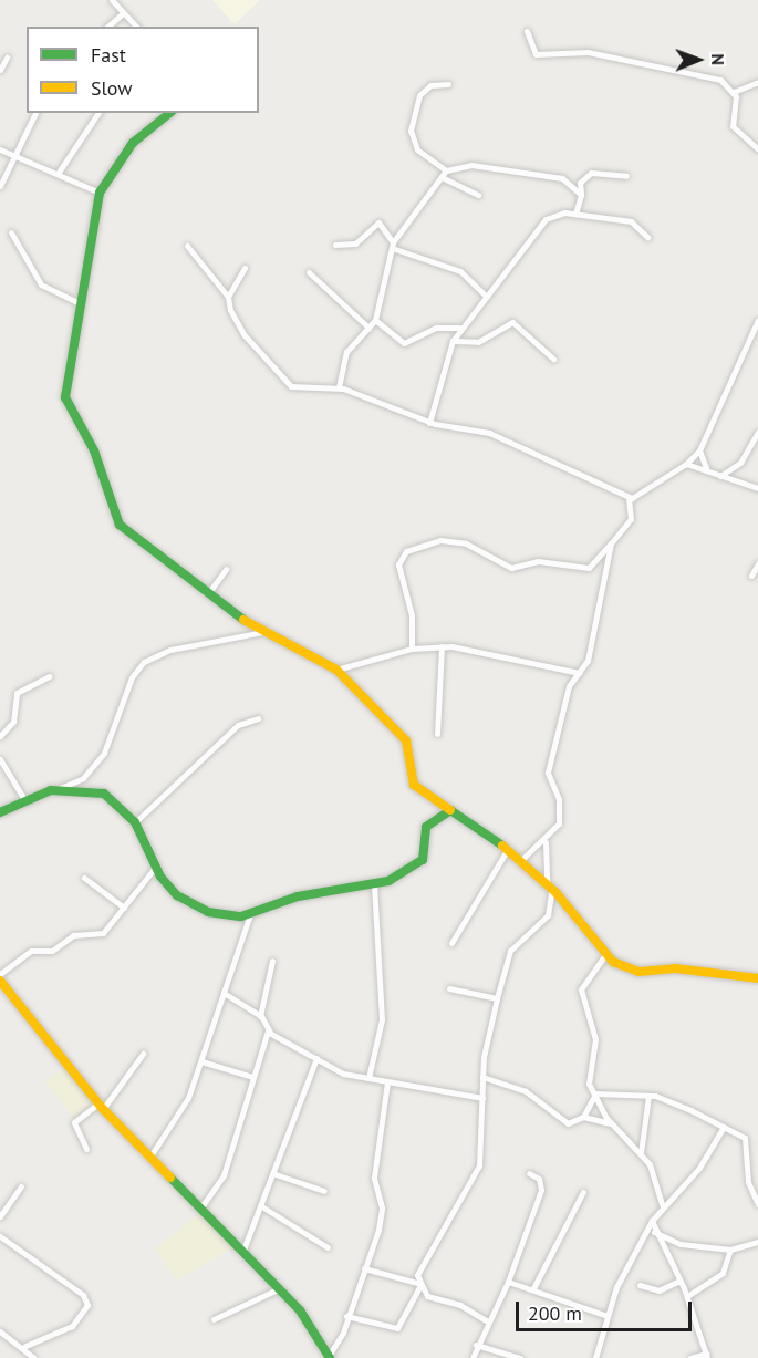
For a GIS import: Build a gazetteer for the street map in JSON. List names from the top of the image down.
{
  "legend": ["Fast", "Slow"],
  "scale_bar": "200 m",
  "north": "right"
}
